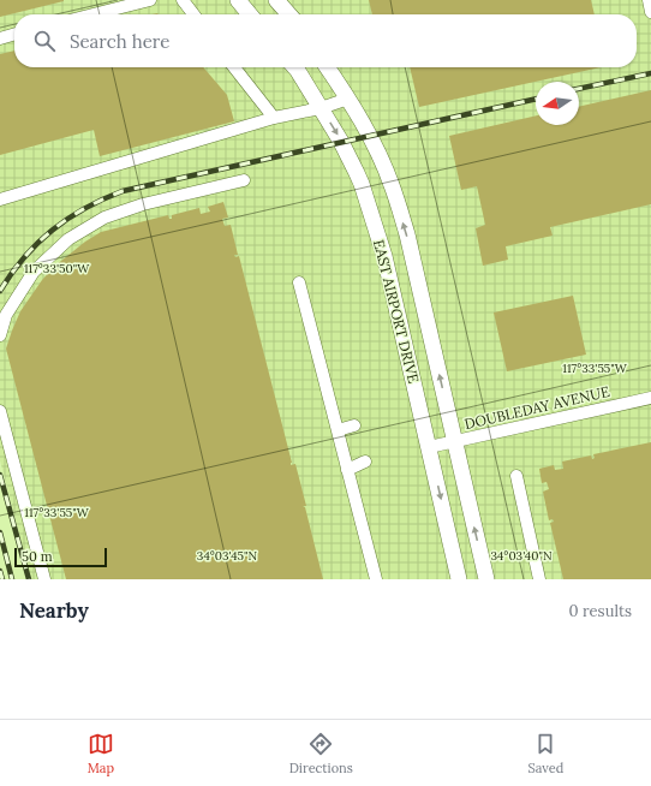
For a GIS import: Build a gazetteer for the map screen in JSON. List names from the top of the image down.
{
  "streets": {
    "main road": ["EAST AIRPORT DRIVE"],
    "street": ["DOUBLEDAY AVENUE"]
  },
  "crossings": [
    ["EAST AIRPORT DRIVE", "DOUBLEDAY AVENUE"]
  ],
  "scale_bar": "50 m",
  "north": "left",
  "page": {
    "search": "Search here",
    "scale": "50 m",
    "heading": ["Nearby", "0 results"],
    "nav": ["Map", "Directions", "Saved"]
  },
  "coordinates": [
    "117°33'50\"W",
    "117°33'55\"W",
    "34°03'45\"N",
    "34°03'40\"N"
  ]
}
